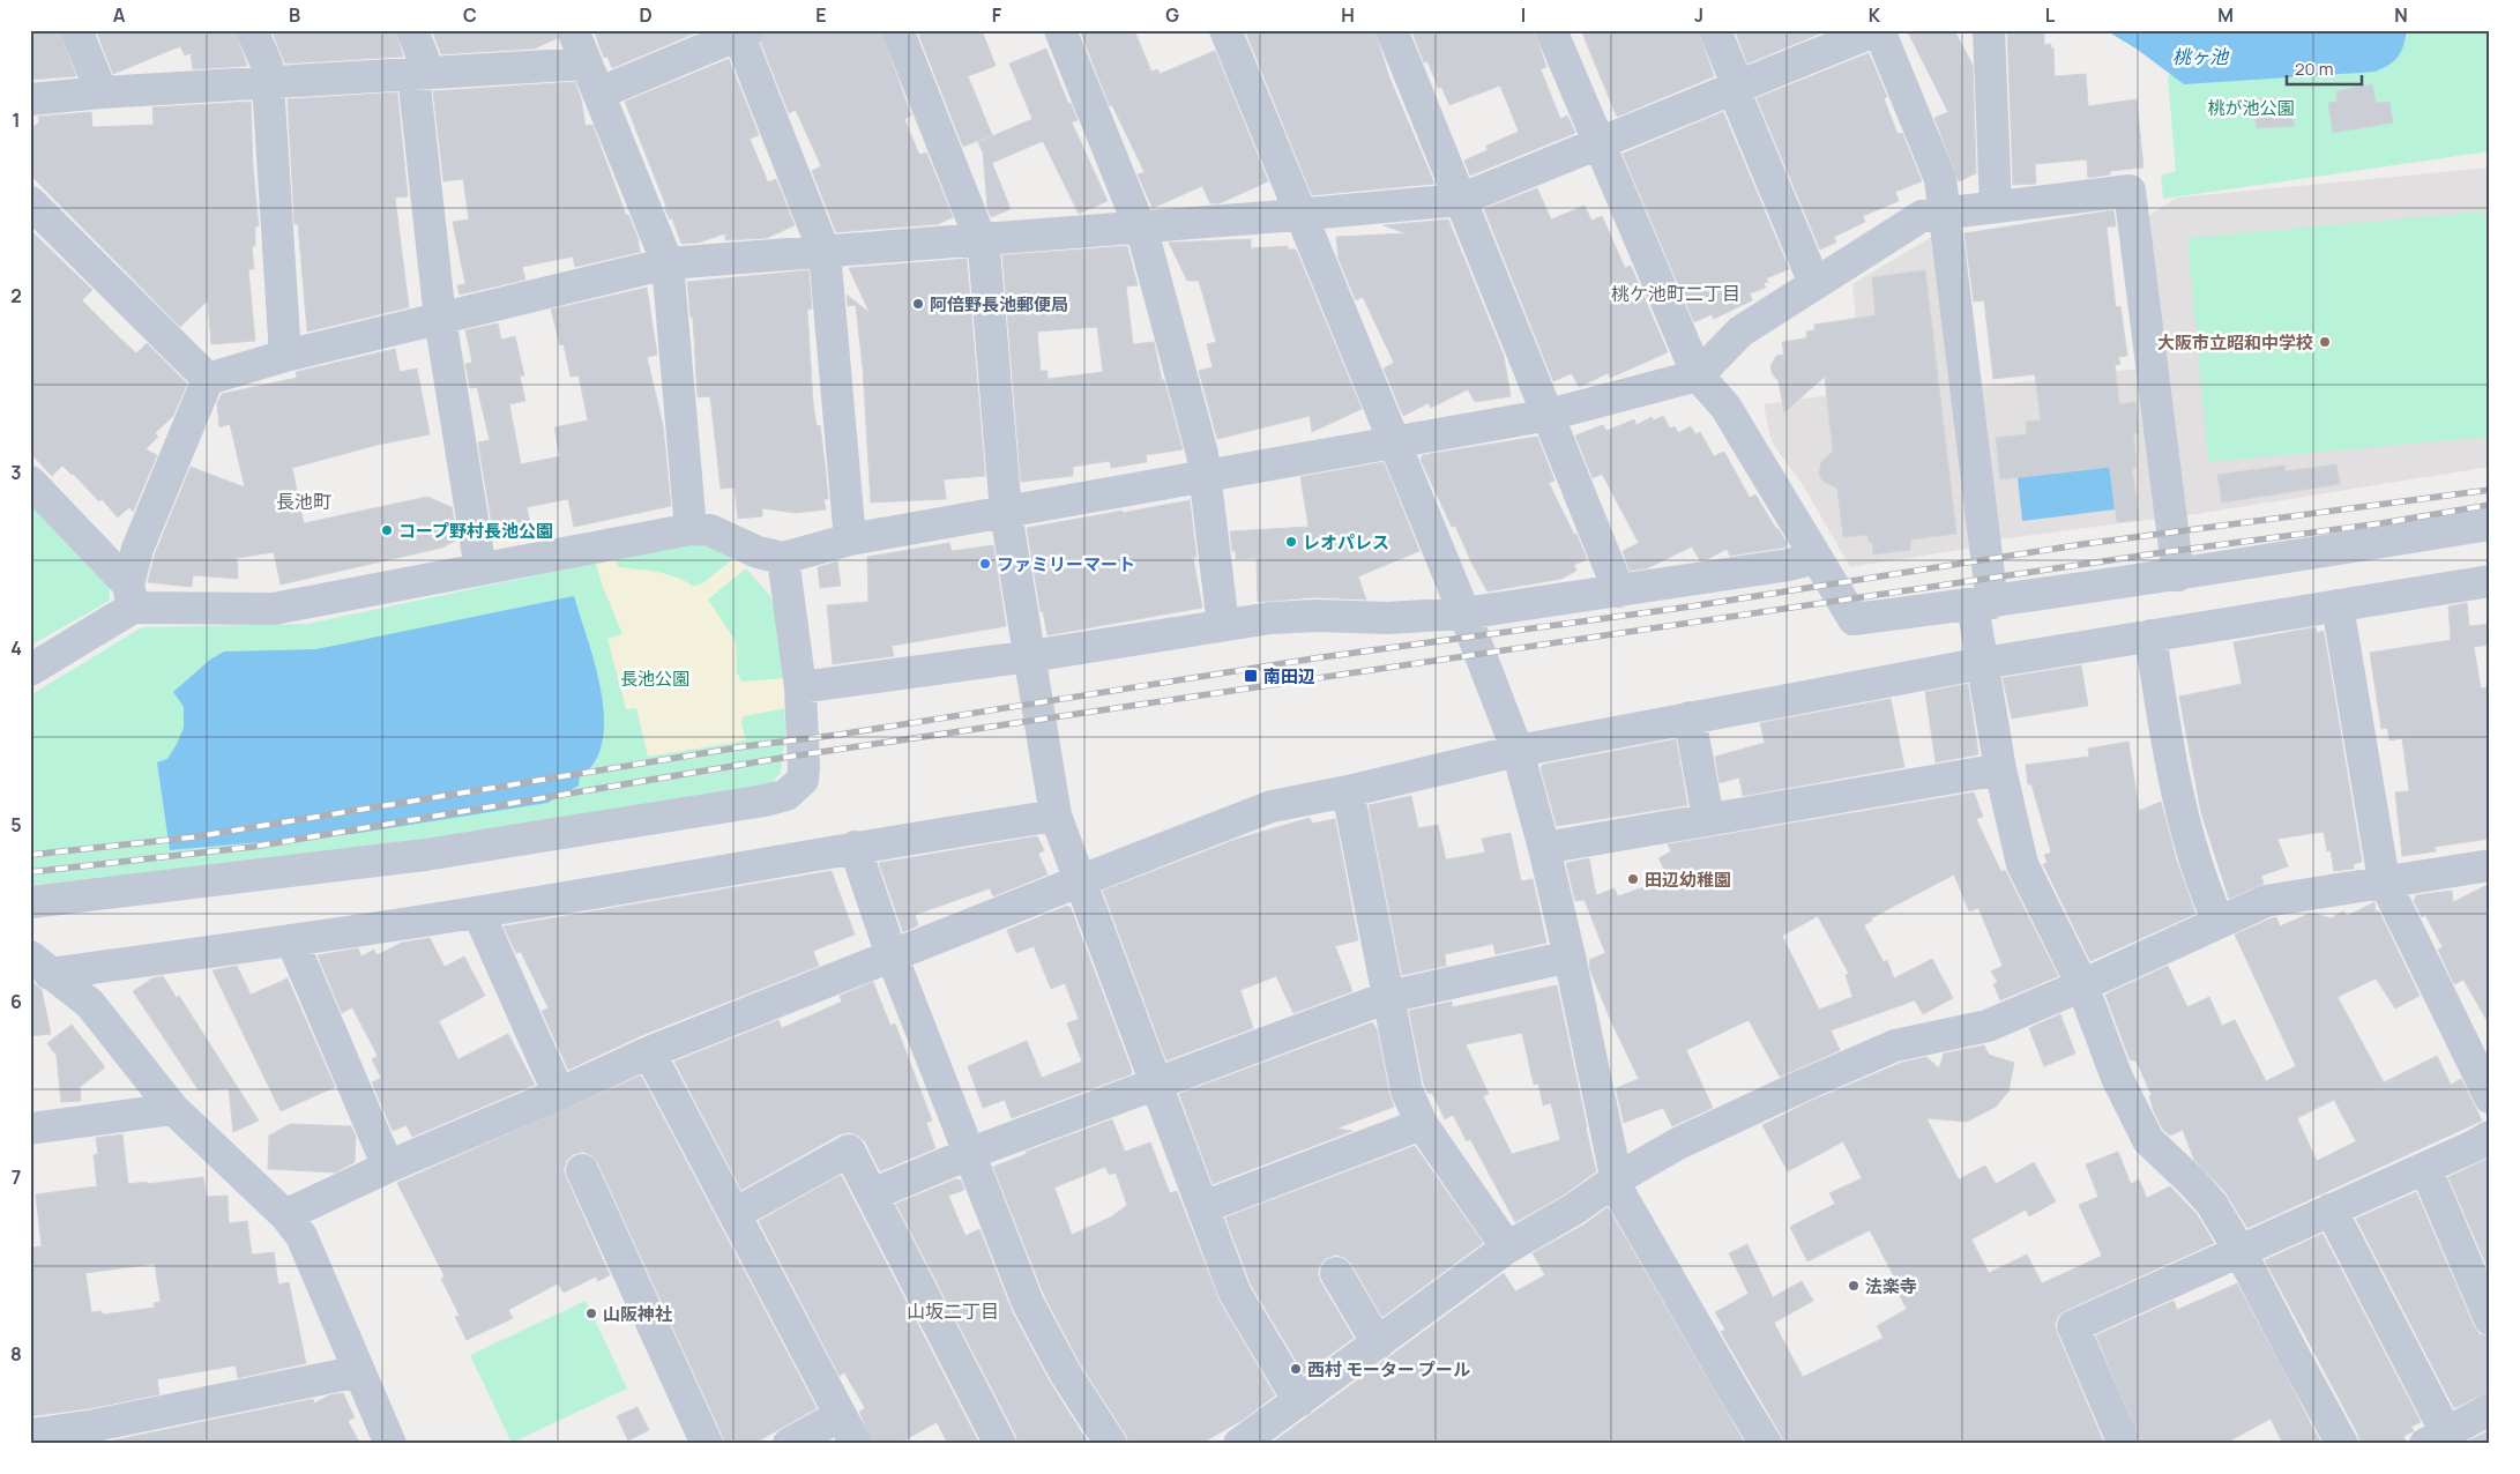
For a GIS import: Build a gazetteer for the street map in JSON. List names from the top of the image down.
{
  "districts": ["桃ケ池町二丁目", "長池町", "山坂二丁目"],
  "water": ["桃ヶ池"],
  "parks": ["桃が池公園", "長池公園"],
  "places": {
    "other": [
      "阿倍野長池郵便局",
      "大阪市立昭和中学校",
      "コープ野村長池公園",
      "レオパレス",
      "ファミリーマート",
      "田辺幼稚園",
      "法楽寺",
      "山阪神社",
      "西村 モーター プール"
    ],
    "transit": ["南田辺"]
  },
  "scale_bar": "20 m",
  "grid": {
    "columns": [
      "A",
      "B",
      "C",
      "D",
      "E",
      "F",
      "G",
      "H",
      "I",
      "J",
      "K",
      "L",
      "M",
      "N"
    ],
    "rows": [
      "1",
      "2",
      "3",
      "4",
      "5",
      "6",
      "7",
      "8"
    ]
  }
}
